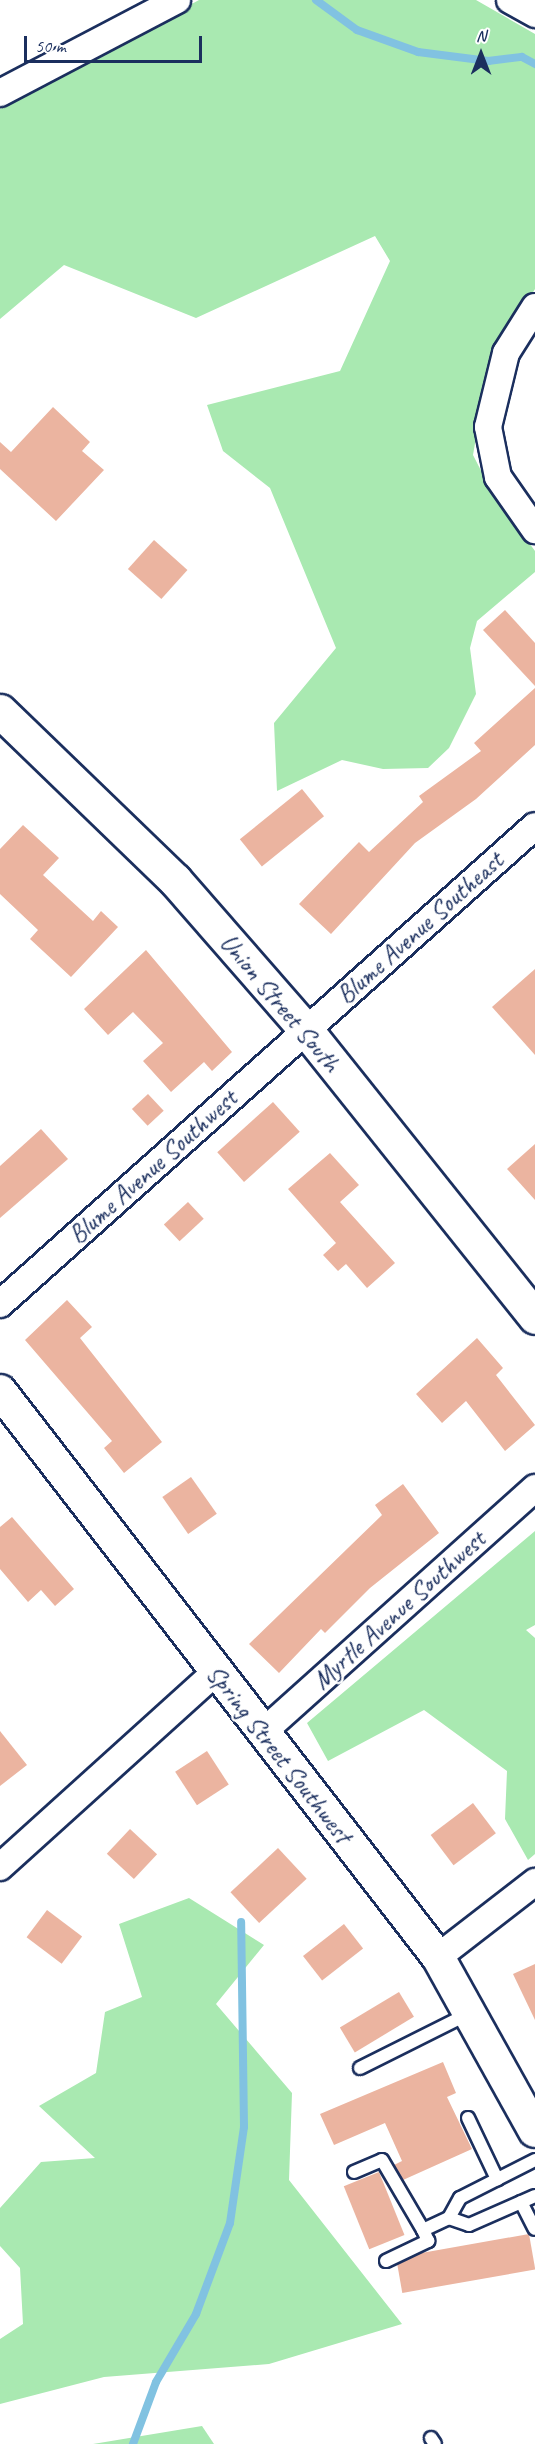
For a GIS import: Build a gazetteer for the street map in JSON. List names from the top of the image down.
{
  "streets": {
    "main road": ["Union Street South"],
    "street": [
      "Blume Avenue Southeast",
      "Blume Avenue Southwest",
      "Myrtle Avenue Southwest",
      "Spring Street Southwest"
    ]
  },
  "crossings": [
    ["Blume Avenue Southeast", "Union Street South"],
    ["Blume Avenue Southeast", "Blume Avenue Southwest"],
    ["Union Street South", "Blume Avenue Southwest"],
    ["Myrtle Avenue Southwest", "Spring Street Southwest"]
  ],
  "scale_bar": "50 m",
  "north": "top"
}
